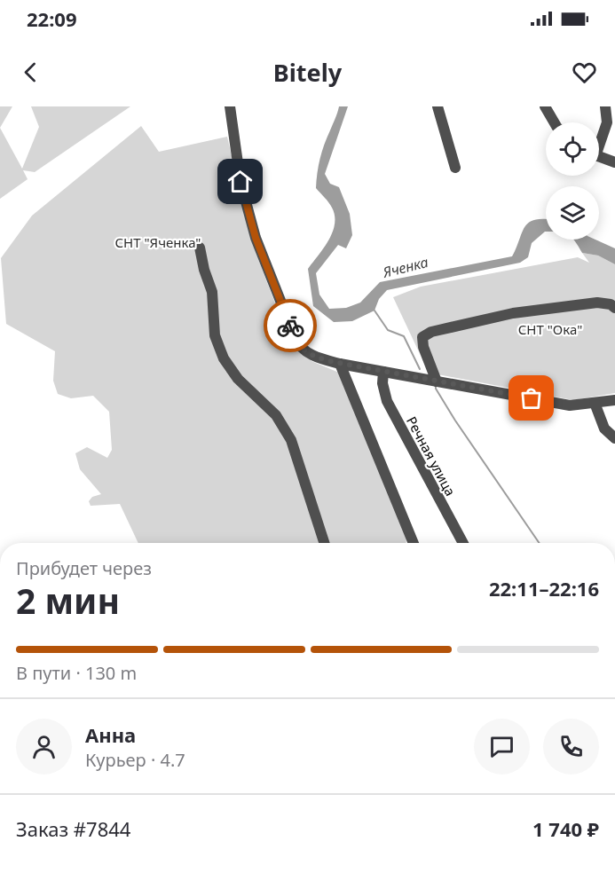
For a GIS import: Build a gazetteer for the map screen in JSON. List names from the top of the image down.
{
  "streets": {
    "street": ["Речная улица"]
  },
  "water": ["Яченка"],
  "parks": ["СНТ \"Яченка\"", "СНТ \"Ока\""],
  "page": {
    "status": "22:09",
    "header": "Bitely",
    "heading": ["2 мин", "Прибудет через", "22:11–22:16"],
    "panel": [
      "Анна",
      "Курьер · 4.7",
      "Заказ #7844",
      "1 740 ₽"
    ],
    "bar": "В пути · 130 m"
  }
}
